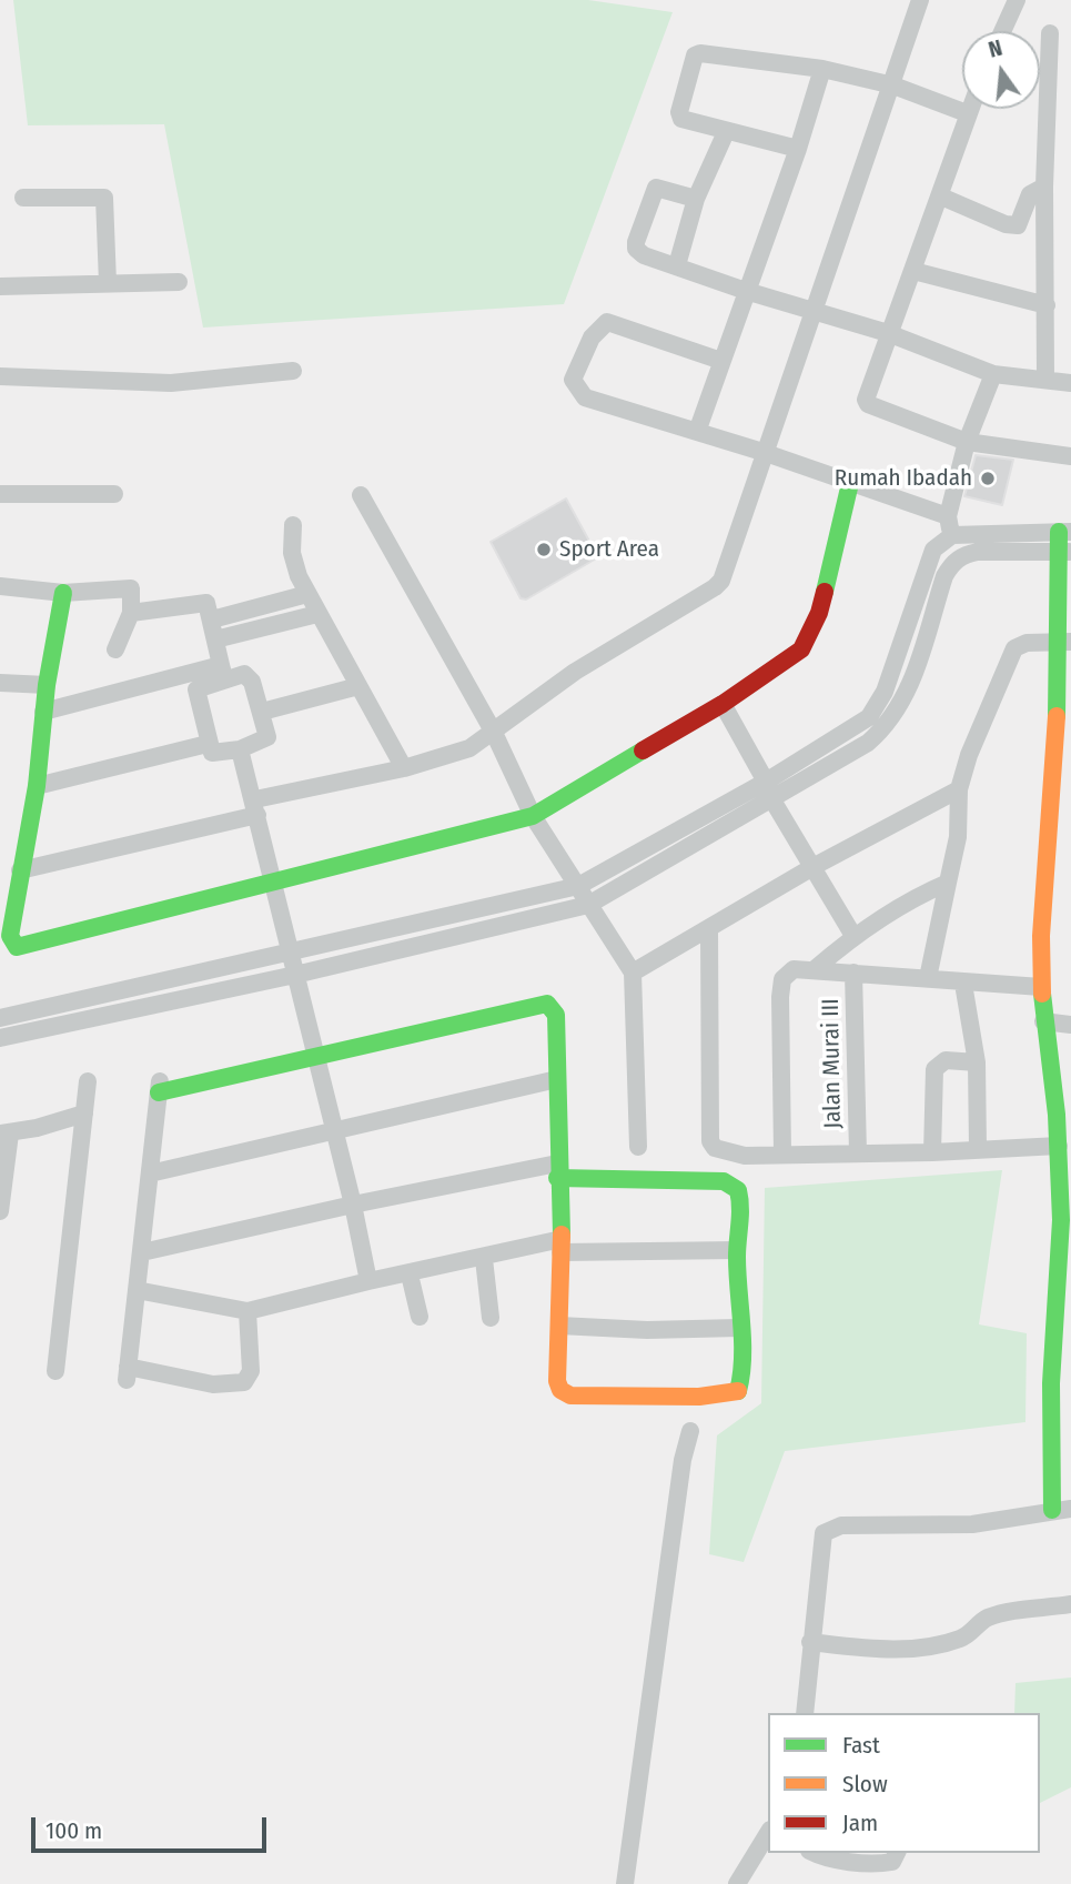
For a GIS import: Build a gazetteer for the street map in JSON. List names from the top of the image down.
{
  "streets": {
    "street": ["Jalan Murai III"]
  },
  "places": ["Rumah Ibadah", "Sport Area"],
  "legend": ["Fast", "Slow", "Jam"],
  "scale_bar": "100 m",
  "north": "top"
}
